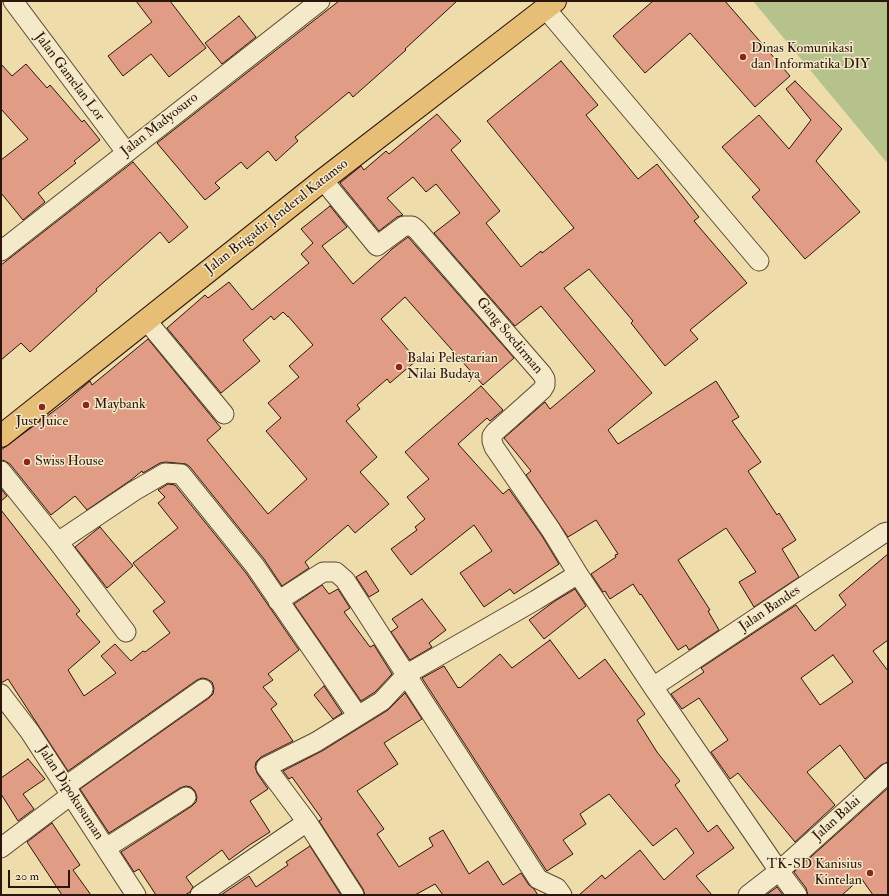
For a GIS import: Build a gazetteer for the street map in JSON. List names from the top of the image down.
{
  "streets": {
    "main road": ["Jalan Brigadir Jenderal Katamso"],
    "street": [
      "Jalan Gamelan Lor",
      "Jalan Madyosuro",
      "Gang Soedirman",
      "Jalan Bandes",
      "Jalan Dipokusuman",
      "Jalan Balai"
    ]
  },
  "crossings": [
    ["Jalan Gamelan Lor", "Jalan Madyosuro"],
    ["Jalan Brigadir Jenderal Katamso", "Gang Soedirman"]
  ],
  "places": [
    "Dinas Komunikasi dan Informatika DIY",
    "Balai Pelestarian Nilai Budaya",
    "Maybank",
    "Just Juice",
    "Swiss House",
    "TK-SD Kanisius Kintelan"
  ],
  "scale_bar": "20 m"
}
